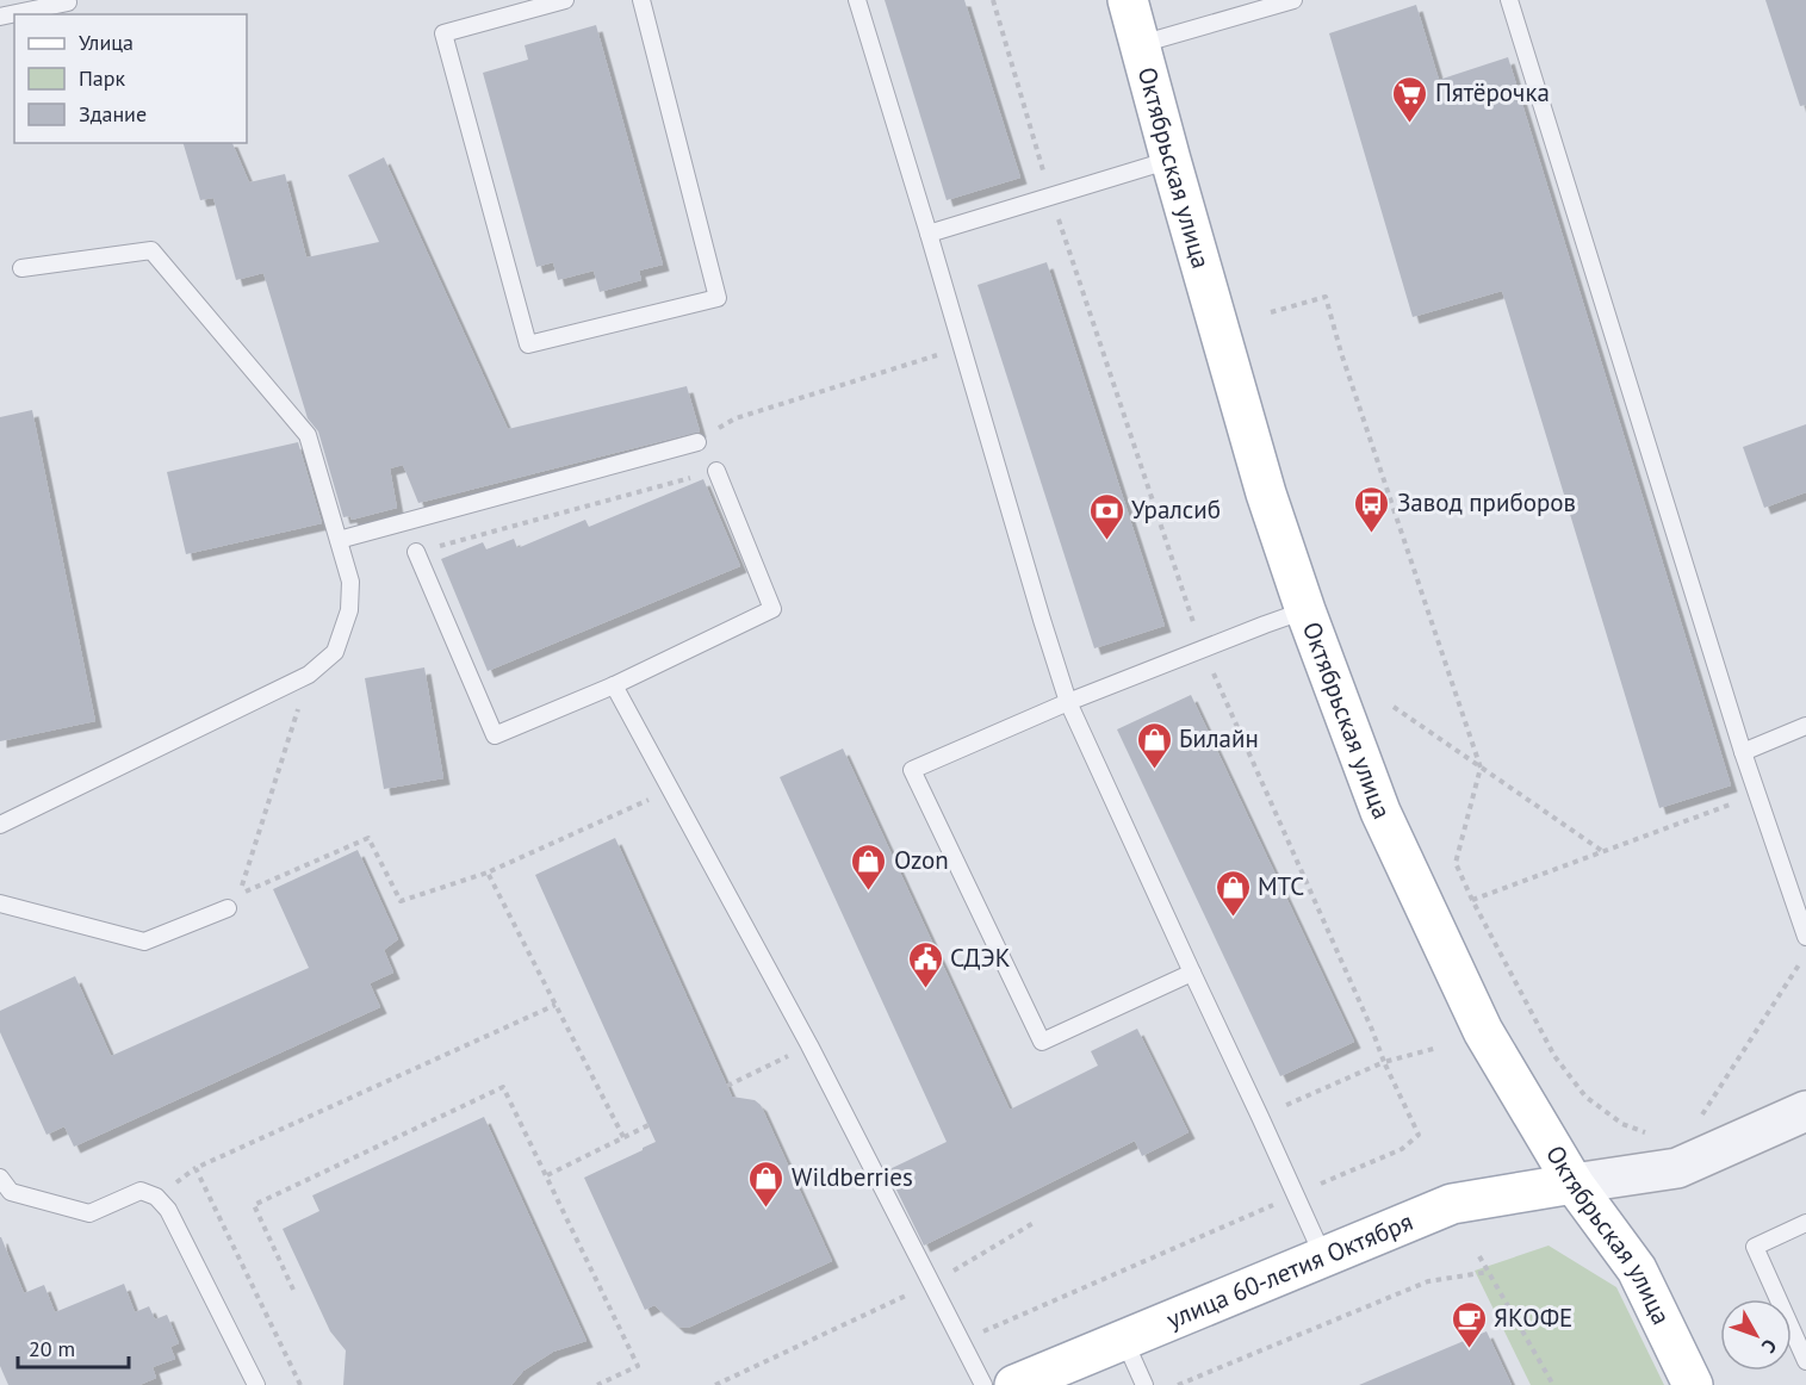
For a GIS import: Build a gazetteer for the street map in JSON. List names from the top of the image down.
{
  "streets": {
    "main road": ["Октябрьская улица", "улица 60-летия Октября"]
  },
  "crossings": [
    ["Октябрьская улица", "улица 60-летия Октября"]
  ],
  "places": {
    "supermarket": ["Пятёрочка"],
    "bus stop": ["Завод приборов"],
    "bank": ["Уралсиб"],
    "shop": [
      "Билайн",
      "Ozon",
      "МТС",
      "Wildberries"
    ],
    "public building": ["СДЭК"],
    "cafe": ["ЯКОФЕ"]
  },
  "legend": ["Улица", "Парк", "Здание"],
  "scale_bar": "20 m",
  "north": "bottom right"
}
